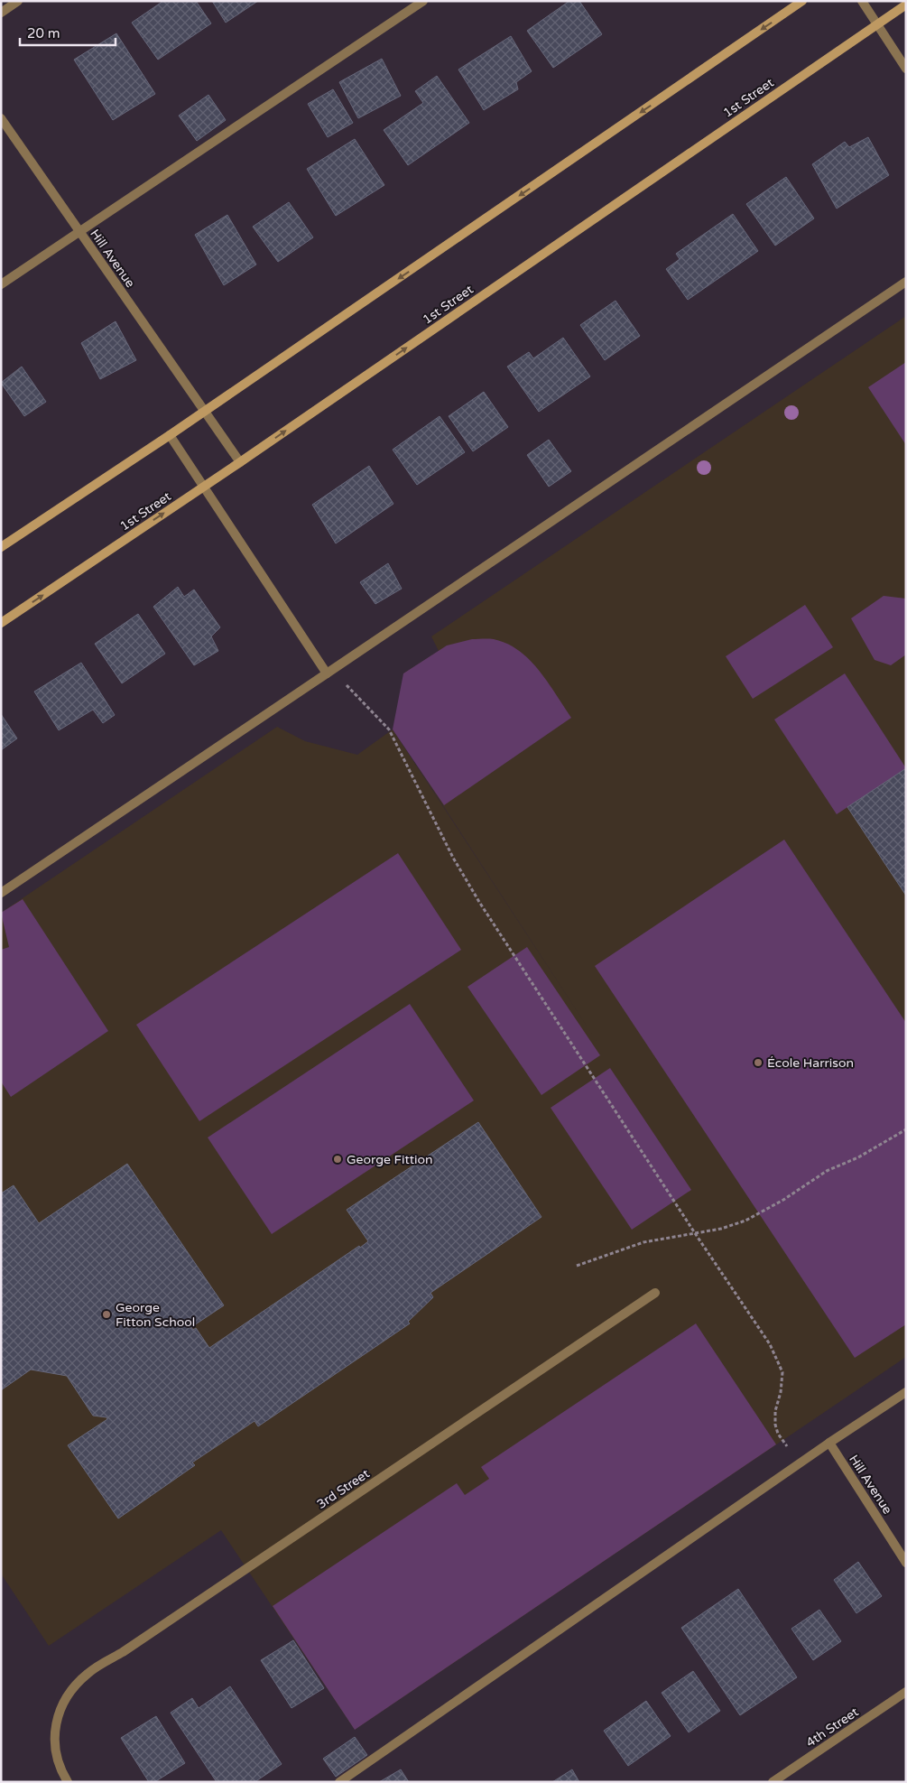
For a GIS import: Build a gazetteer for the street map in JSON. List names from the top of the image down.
{
  "streets": {
    "main road": ["1st Street"],
    "street": ["Hill Avenue", "3rd Street", "4th Street"]
  },
  "crossings": [
    ["1st Street", "Hill Avenue"]
  ],
  "places": ["École Harrison", "George Fittion", "George Fitton School"],
  "scale_bar": "20 m"
}
